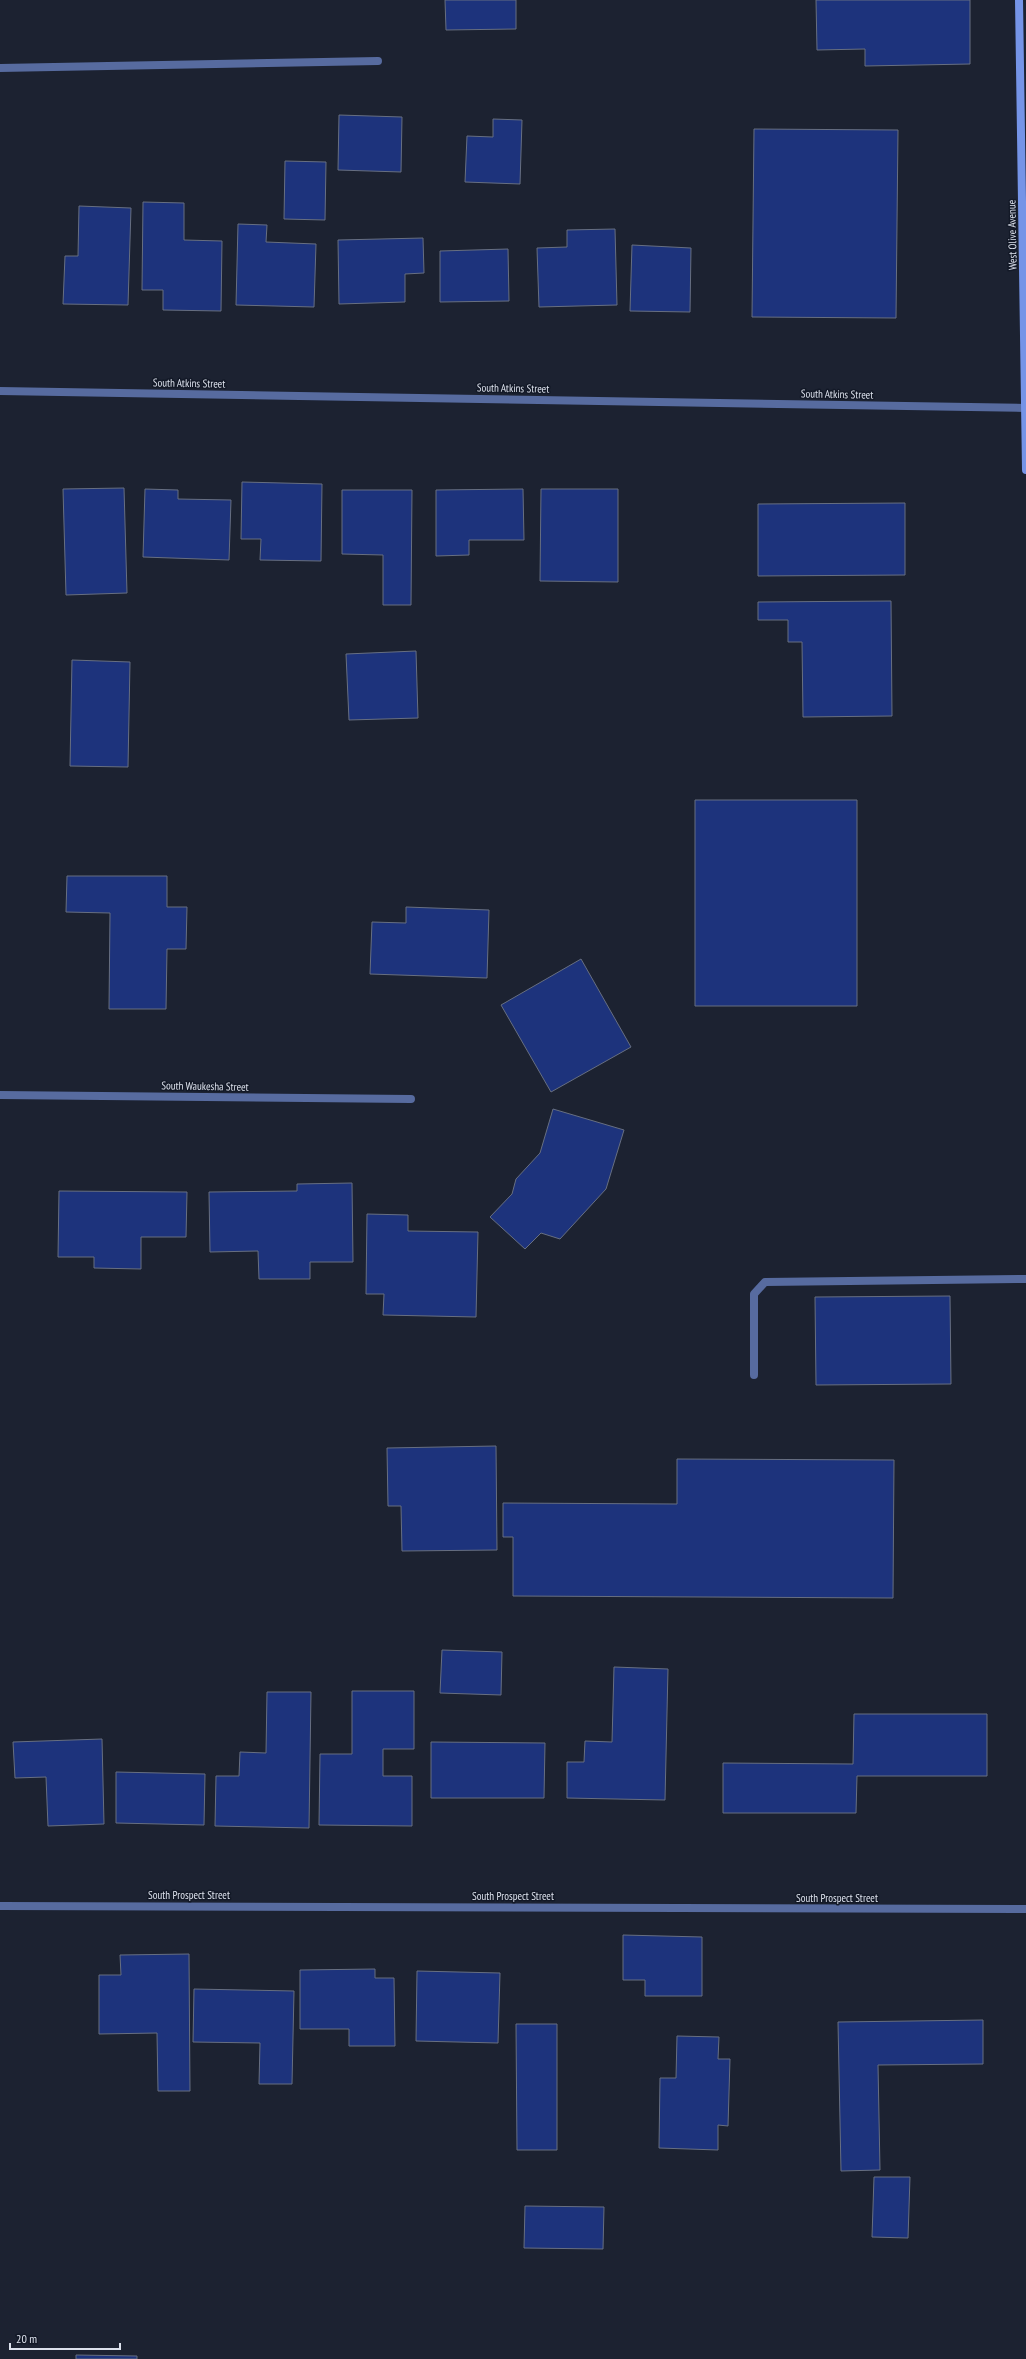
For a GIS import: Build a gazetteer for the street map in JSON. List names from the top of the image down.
{
  "streets": {
    "main road": ["West Olive Avenue"],
    "street": ["South Atkins Street", "South Waukesha Street", "South Prospect Street"]
  },
  "crossings": [
    ["West Olive Avenue", "South Atkins Street"]
  ],
  "scale_bar": "20 m"
}
